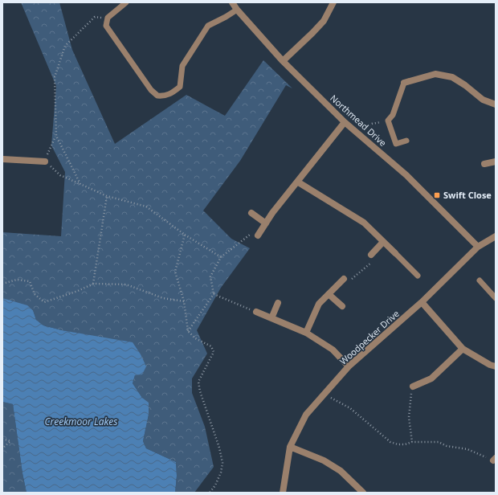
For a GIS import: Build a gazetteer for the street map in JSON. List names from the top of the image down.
{
  "streets": {
    "street": ["Northmead Drive", "Woodpecker Drive"]
  },
  "crossings": [
    ["Northmead Drive", "Woodpecker Drive"]
  ],
  "water": ["Creekmoor Lakes"],
  "places": {
    "transit": ["Swift Close"]
  }
}
